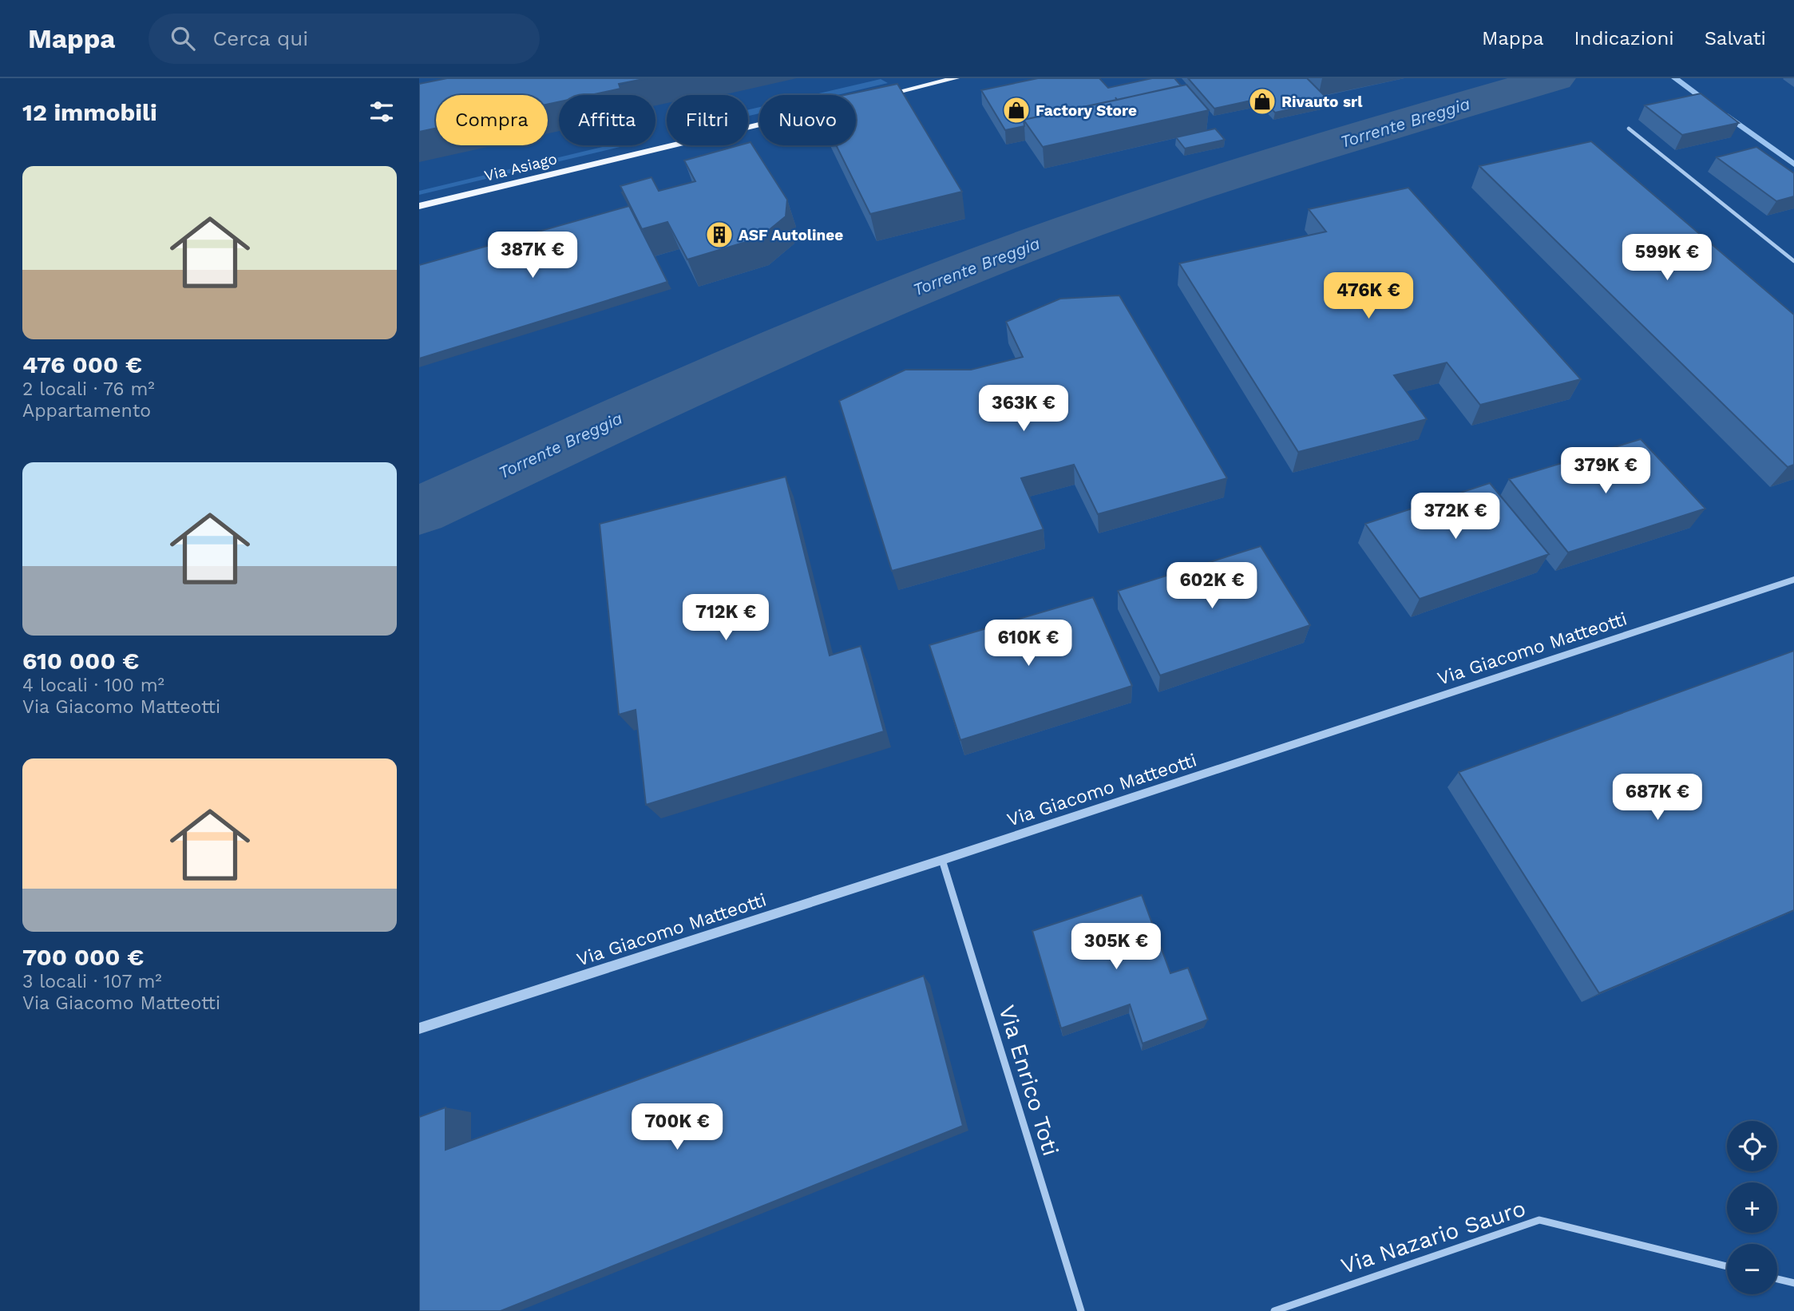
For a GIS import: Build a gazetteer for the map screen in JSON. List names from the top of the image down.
{
  "streets": {
    "main road": ["Via Asiago"],
    "street": ["Via Giacomo Matteotti", "Via Enrico Toti", "Via Nazario Sauro"]
  },
  "crossings": [
    ["Via Giacomo Matteotti", "Via Enrico Toti"]
  ],
  "water": ["Torrente Breggia"],
  "places": {
    "shop": ["Rivauto srl", "Factory Store"],
    "building": ["ASF Autolinee"]
  },
  "page": {
    "header": "Mappa",
    "search": "Cerca qui",
    "nav": ["Mappa", "Indicazioni", "Salvati"],
    "heading": "12 immobili",
    "chip": [
      "Compra",
      "Affitta",
      "Filtri",
      "Nuovo"
    ],
    "list": [
      {
        "name": "476 000 €",
        "note": "2 locali · 76 m² · Appartamento"
      },
      {
        "name": "610 000 €",
        "note": "4 locali · 100 m² · Via Giacomo Matteotti"
      },
      {
        "name": "700 000 €",
        "note": "3 locali · 107 m² · Via Giacomo Matteotti"
      }
    ],
    "price": [
      "387K €",
      "599K €",
      "476K €",
      "363K €",
      "379K €",
      "372K €",
      "602K €",
      "712K €",
      "610K €",
      "687K €",
      "305K €",
      "700K €"
    ],
    "map_buttons": ["+", "−"]
  }
}
